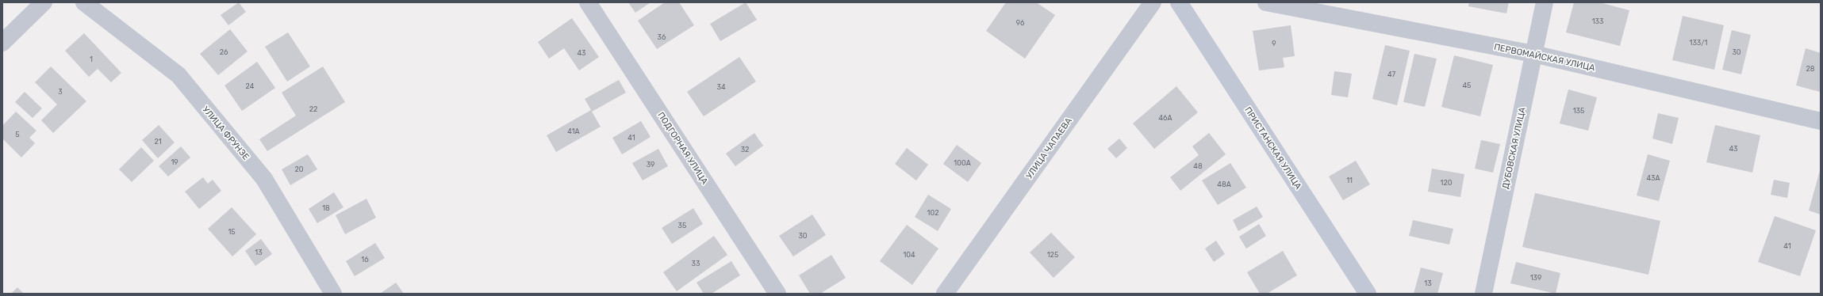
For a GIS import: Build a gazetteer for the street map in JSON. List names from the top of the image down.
{
  "streets": {
    "street": [
      "ПЕРВОМАЙСКАЯ УЛИЦА",
      "УЛИЦА ФРУНЗЕ",
      "ПОДГОРНАЯ УЛИЦА",
      "УЛИЦА ЧАПАЕВА",
      "ПРИСТАНСКАЯ УЛИЦА",
      "ДУБОВСКАЯ УЛИЦА"
    ]
  },
  "crossings": [
    ["ПЕРВОМАЙСКАЯ УЛИЦА", "ДУБОВСКАЯ УЛИЦА"]
  ],
  "house_numbers": [
    "133",
    "96",
    "36",
    "133/1",
    "9",
    "26",
    "30",
    "43",
    "1",
    "28",
    "47",
    "45",
    "24",
    "34",
    "3",
    "22",
    "135",
    "46А",
    "41А",
    "5",
    "41",
    "21",
    "43",
    "32",
    "19",
    "100А",
    "39",
    "48",
    "20",
    "43А",
    "11",
    "120",
    "48А",
    "18",
    "102",
    "35",
    "15",
    "30",
    "41",
    "13",
    "104",
    "125",
    "16",
    "33",
    "139",
    "13"
  ]
}
